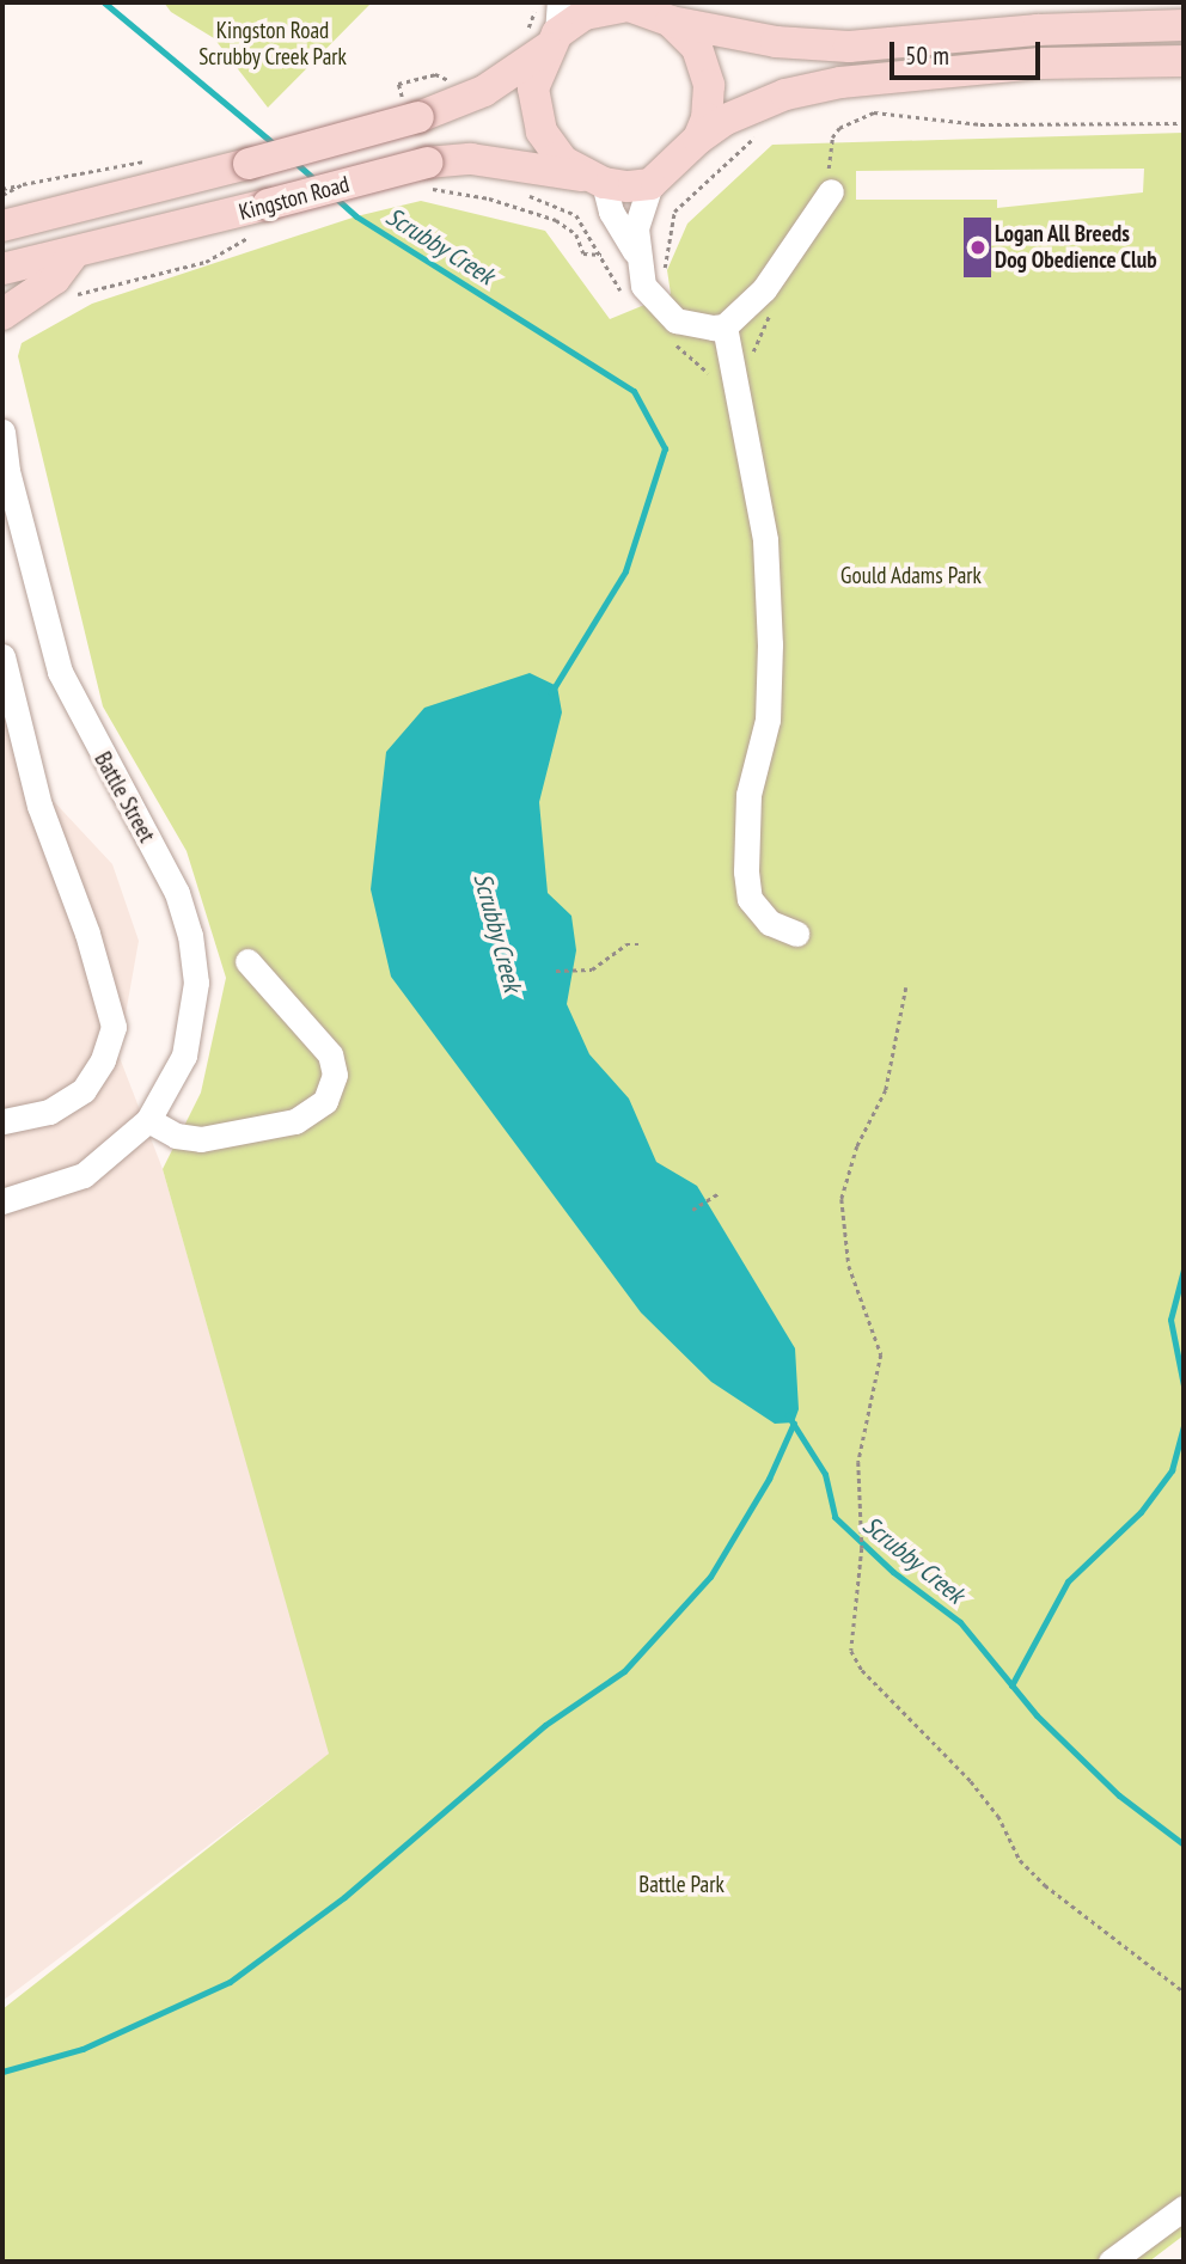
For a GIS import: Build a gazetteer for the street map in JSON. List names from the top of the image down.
{
  "streets": {
    "main road": ["Kingston Road"],
    "street": ["Battle Street"]
  },
  "water": ["Scrubby Creek"],
  "parks": ["Kingston Road Scrubby Creek Park", "Gould Adams Park", "Battle Park"],
  "places": ["Logan All Breeds Dog Obedience Club"],
  "scale_bar": "50 m"
}
